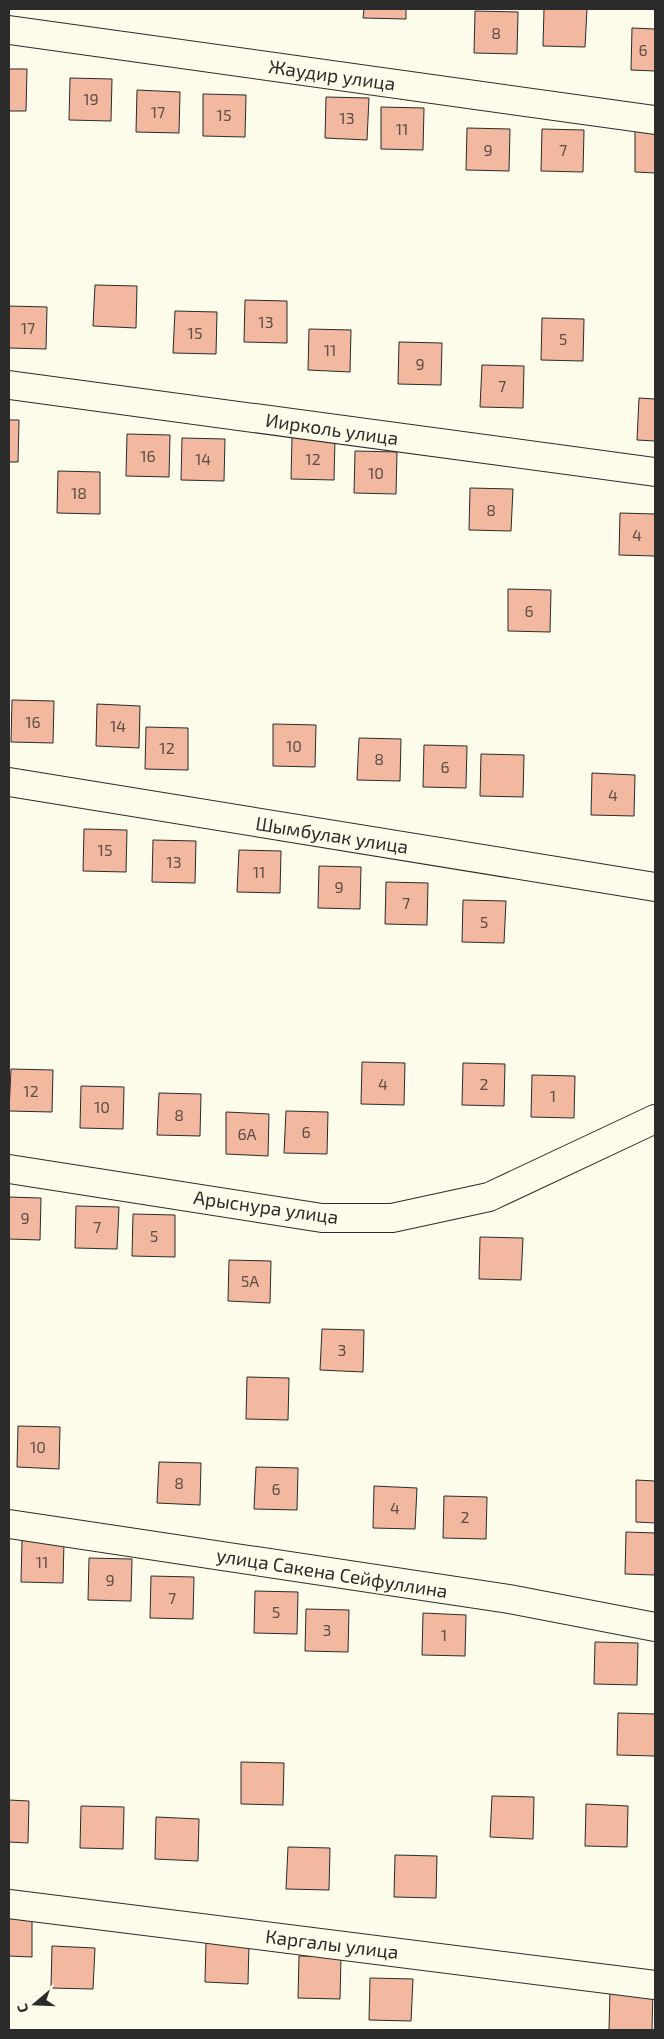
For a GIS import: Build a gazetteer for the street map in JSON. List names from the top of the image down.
{
  "streets": {
    "street": [
      "Жаудир улица",
      "Иирколь улица",
      "Шымбулак улица",
      "Арыснура улица",
      "улица Сакена Сейфуллина",
      "Каргалы улица"
    ]
  },
  "house_numbers": [
    "8",
    "6",
    "19",
    "17",
    "15",
    "13",
    "11",
    "9",
    "7",
    "13",
    "17",
    "15",
    "5",
    "11",
    "9",
    "7",
    "16",
    "14",
    "12",
    "10",
    "18",
    "8",
    "4",
    "6",
    "16",
    "14",
    "10",
    "12",
    "8",
    "6",
    "4",
    "15",
    "13",
    "11",
    "9",
    "7",
    "5",
    "4",
    "2",
    "12",
    "1",
    "10",
    "8",
    "6",
    "6А",
    "9",
    "7",
    "5",
    "5А",
    "3",
    "10",
    "8",
    "6",
    "4",
    "2",
    "11",
    "9",
    "7",
    "5",
    "3",
    "1"
  ],
  "north": "left"
}
